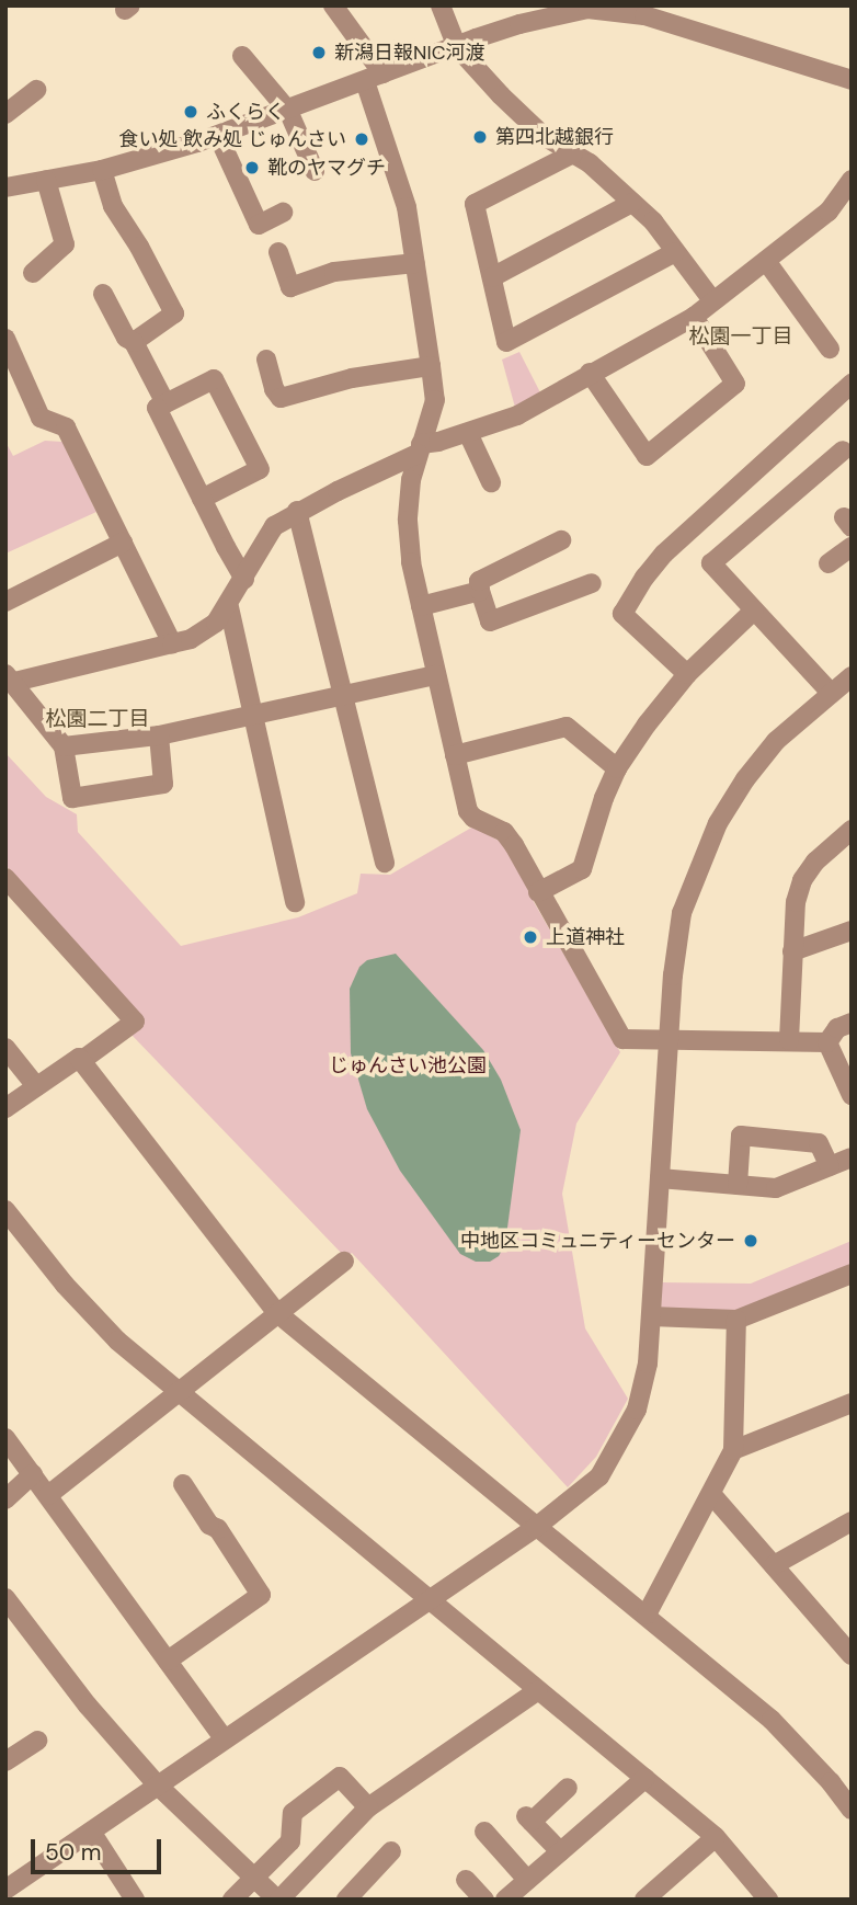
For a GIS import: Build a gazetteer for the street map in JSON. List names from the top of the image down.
{
  "districts": ["松園一丁目", "松園二丁目"],
  "parks": ["じゅんさい池公園"],
  "places": [
    "新潟日報NIC河渡",
    "ふくらく",
    "第四北越銀行",
    "食い処 飲み処 じゅんさい",
    "靴のヤマグチ",
    "上道神社",
    "中地区コミュニティーセンター"
  ],
  "scale_bar": "50 m"
}
